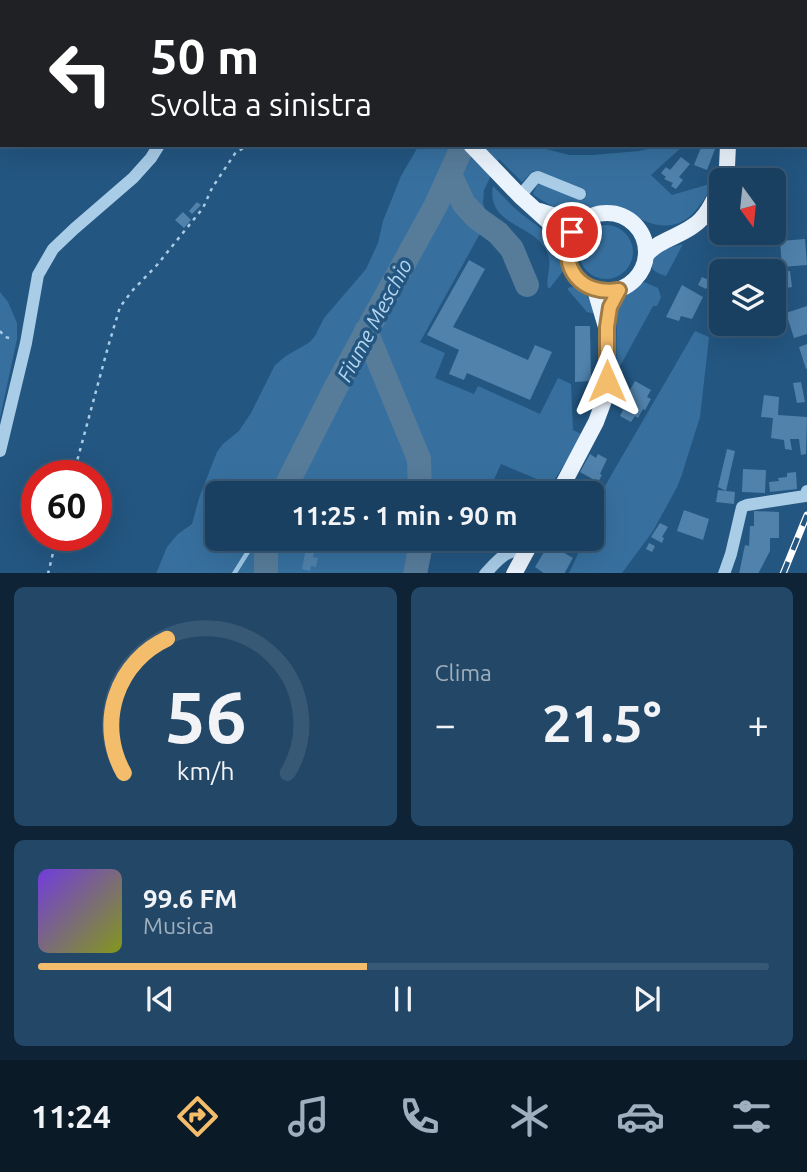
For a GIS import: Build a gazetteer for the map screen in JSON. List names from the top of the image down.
{
  "water": ["Fiume Meschio"],
  "north": "bottom",
  "page": {
    "turn": ["50 m", "Svolta a sinistra"],
    "limit": "60",
    "trip": "11:25 · 1 min · 90 m",
    "tile": "Clima",
    "heat": ["−", "21.5°", "+"],
    "song": ["99.6 FM", "Musica"],
    "tabs": "11:24",
    "gauge": ["56", "km/h"]
  }
}
